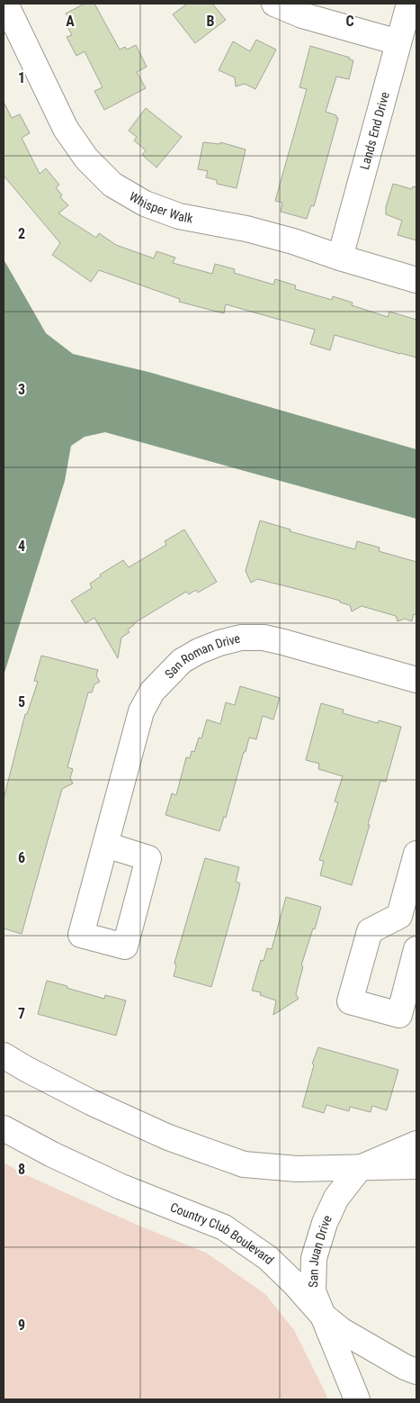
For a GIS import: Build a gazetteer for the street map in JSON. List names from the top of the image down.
{
  "streets": {
    "street": [
      "Lands End Drive",
      "Whisper Walk",
      "San Roman Drive",
      "Country Club Boulevard",
      "San Juan Drive"
    ]
  },
  "crossings": [
    ["Lands End Drive", "Whisper Walk"],
    ["Country Club Boulevard", "San Juan Drive"]
  ],
  "grid": {
    "columns": ["A", "B", "C"],
    "rows": [
      "1",
      "2",
      "3",
      "4",
      "5",
      "6",
      "7",
      "8",
      "9"
    ]
  }
}
